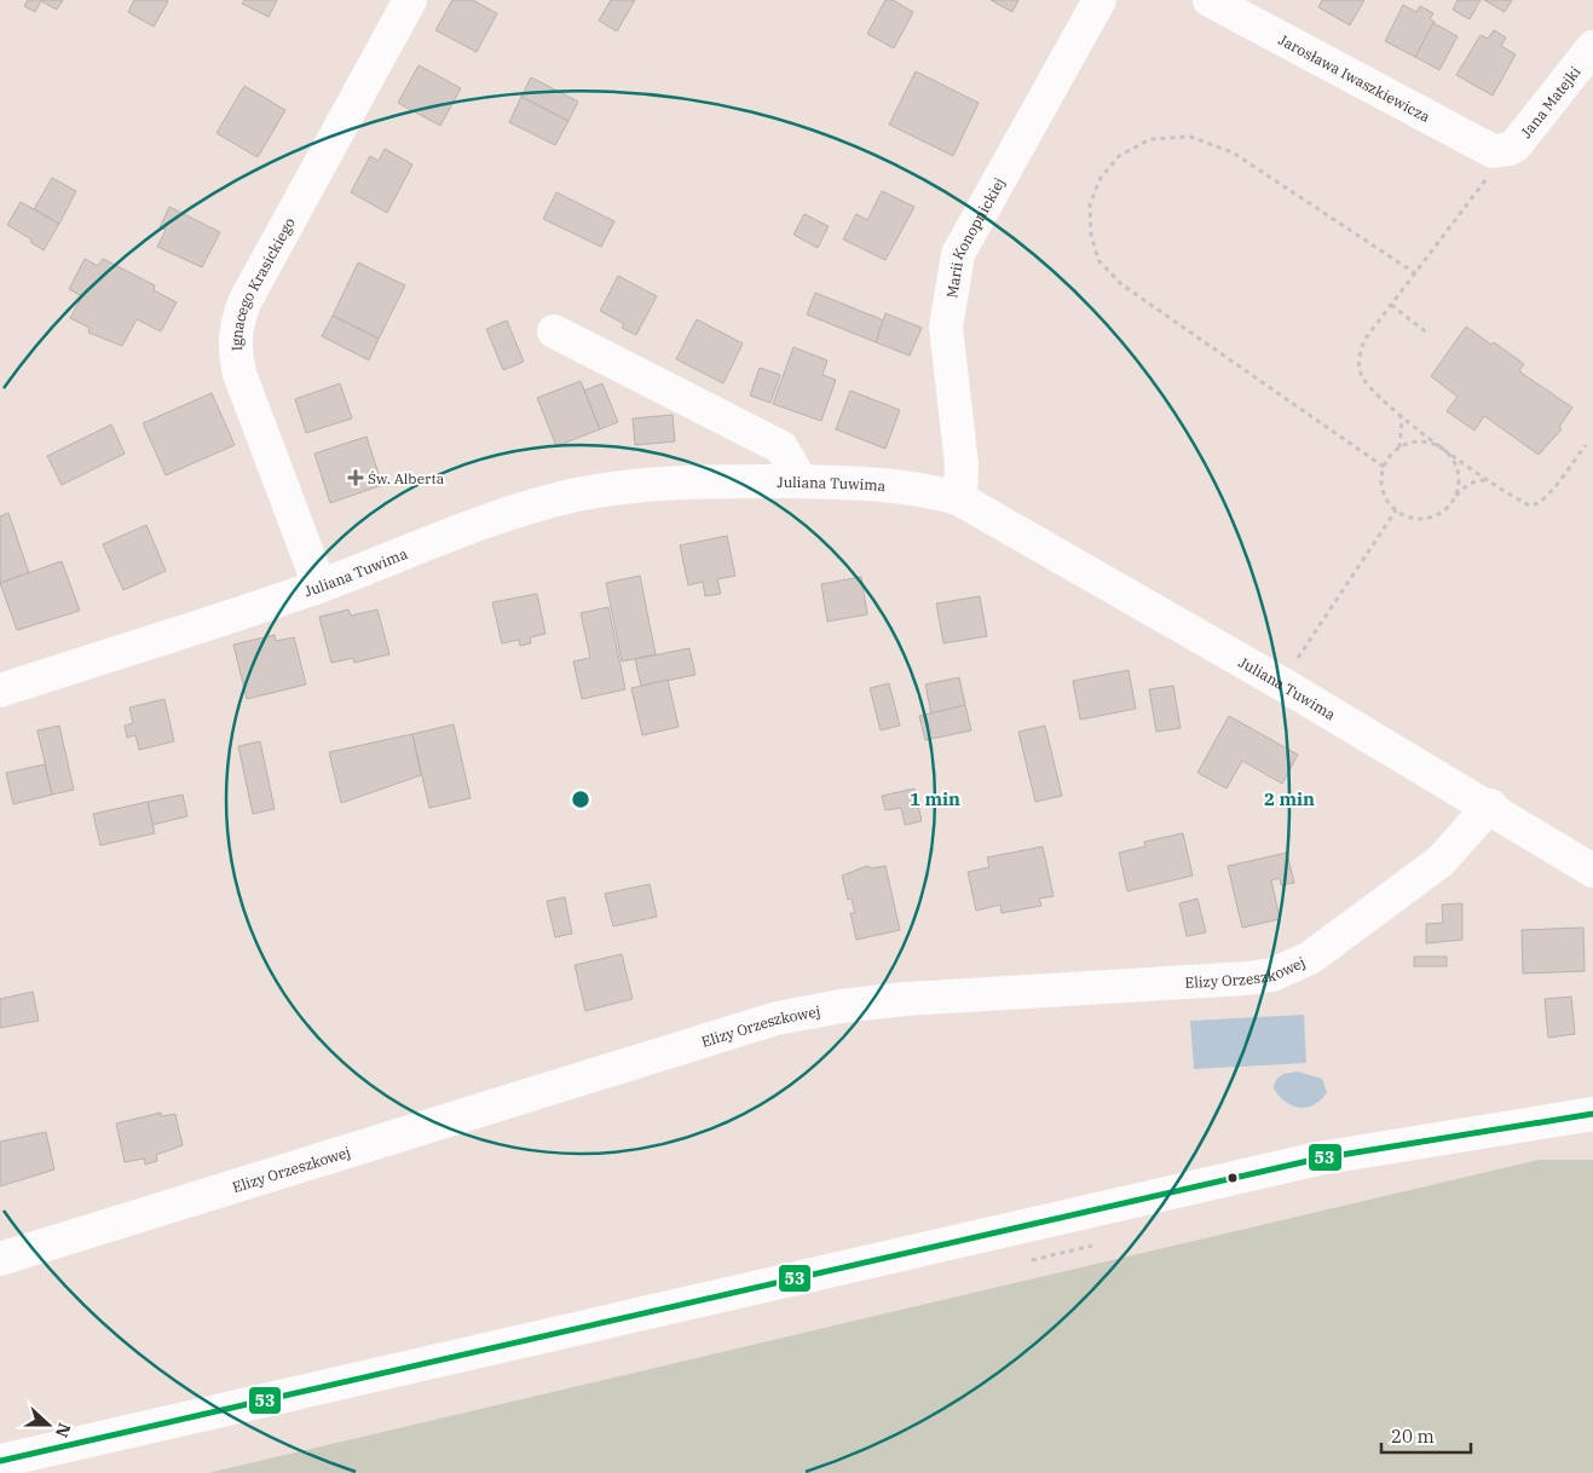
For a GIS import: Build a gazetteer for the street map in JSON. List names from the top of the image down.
{
  "streets": {
    "street": [
      "Jarosława Iwaszkiewicza",
      "Jana Matejki",
      "Marii Konopnickiej",
      "Ignacego Krasickiego",
      "Juliana Tuwima",
      "Elizy Orzeszkowej"
    ]
  },
  "crossings": [
    ["Jarosława Iwaszkiewicza", "Jana Matejki"],
    ["Marii Konopnickiej", "Juliana Tuwima"],
    ["Ignacego Krasickiego", "Juliana Tuwima"],
    ["Juliana Tuwima", "Elizy Orzeszkowej"]
  ],
  "places": {
    "health": ["Św. Alberta"]
  },
  "lines": ["transit line 53"],
  "scale_bar": "20 m",
  "north": "right",
  "rings": ["1 min", "2 min"]
}
